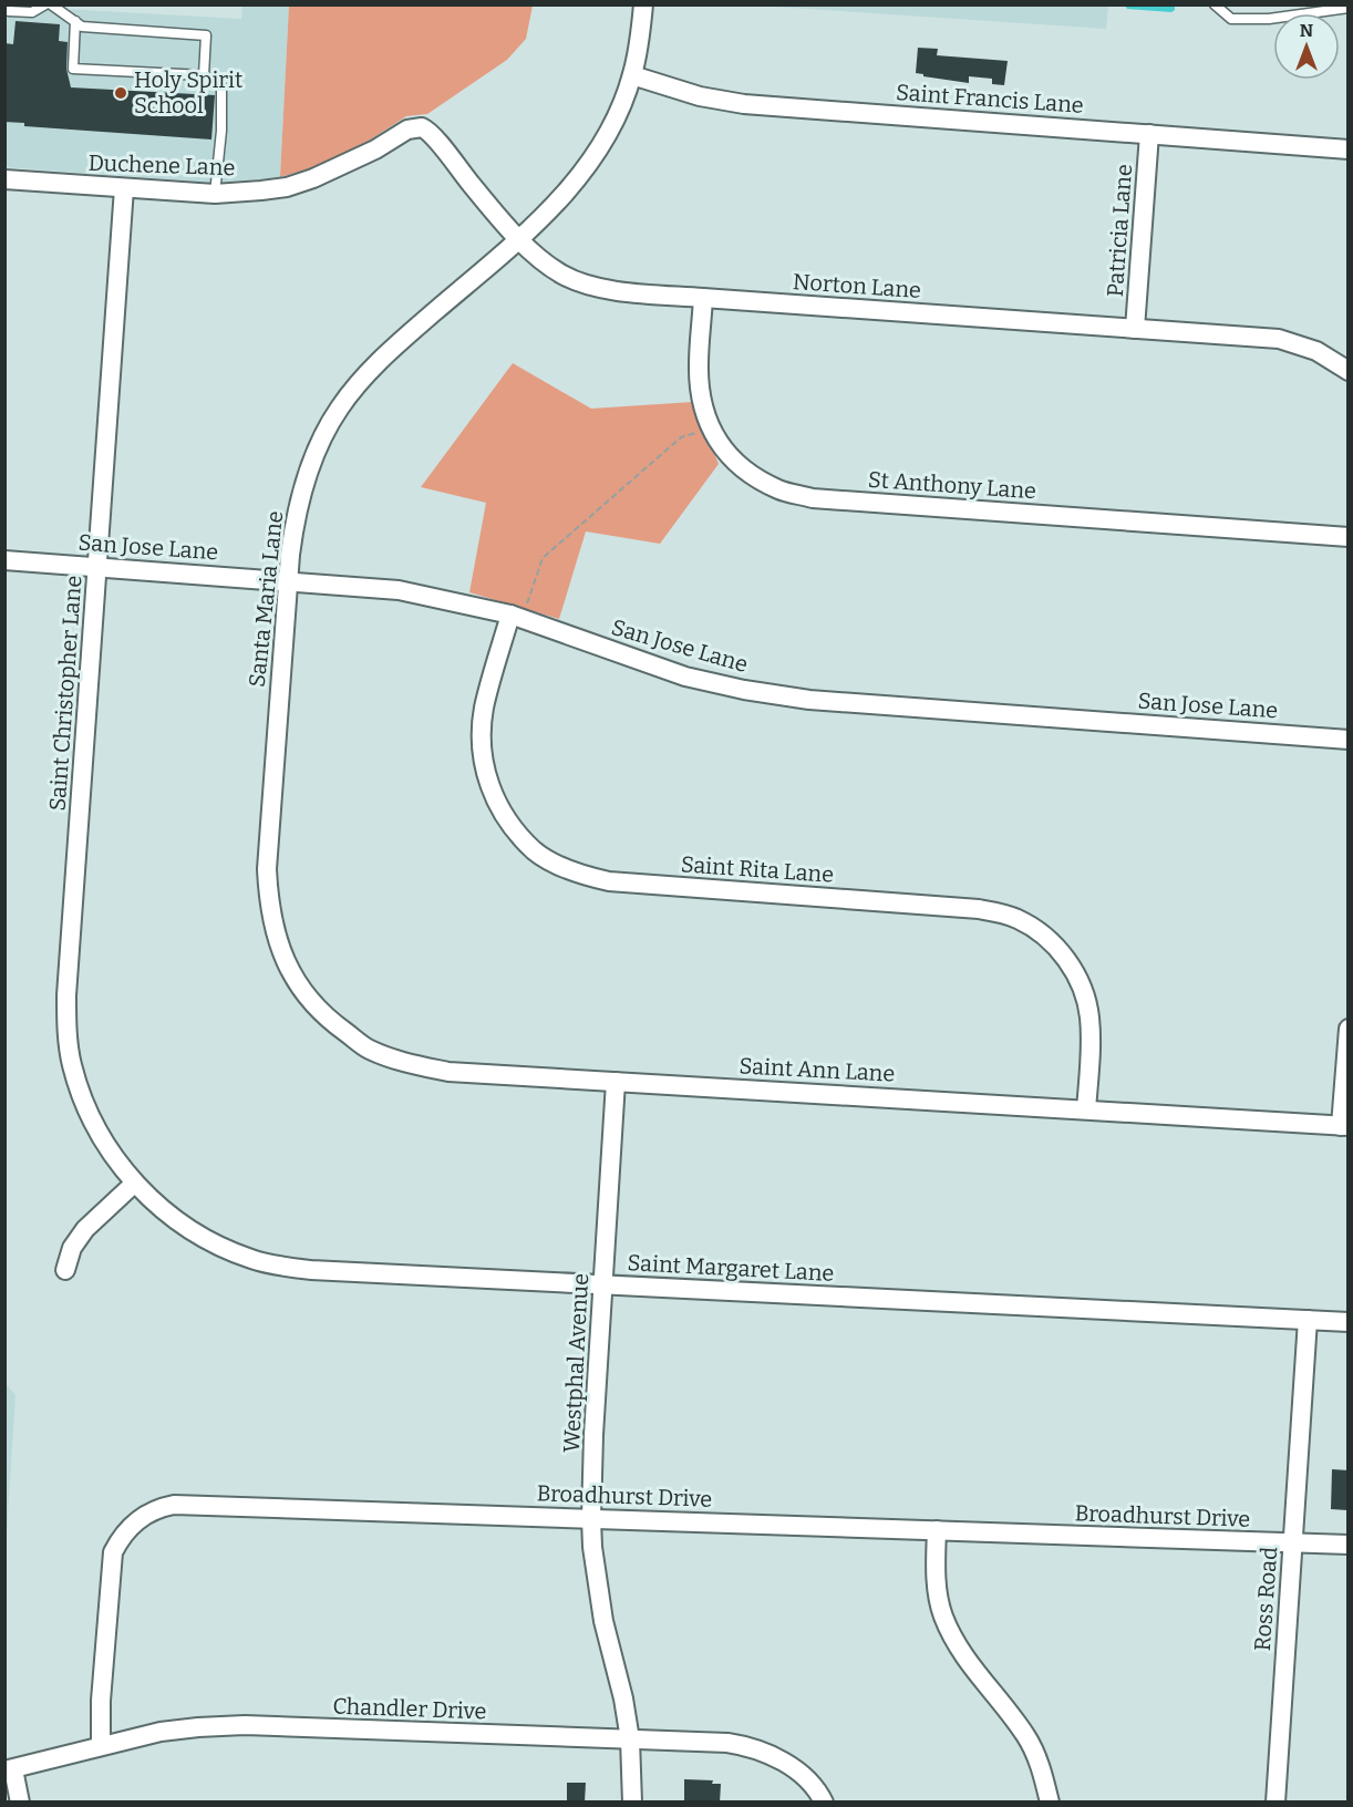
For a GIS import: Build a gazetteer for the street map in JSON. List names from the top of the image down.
{
  "streets": {
    "street": [
      "Saint Francis Lane",
      "Duchene Lane",
      "Patricia Lane",
      "Norton Lane",
      "St Anthony Lane",
      "San Jose Lane",
      "Santa Maria Lane",
      "Saint Christopher Lane",
      "Saint Rita Lane",
      "Saint Ann Lane",
      "Saint Margaret Lane",
      "Westphal Avenue",
      "Broadhurst Drive",
      "Ross Road",
      "Chandler Drive"
    ]
  },
  "crossings": [
    ["Saint Francis Lane", "Patricia Lane"],
    ["Saint Francis Lane", "Santa Maria Lane"],
    ["Duchene Lane", "Norton Lane"],
    ["Duchene Lane", "Saint Christopher Lane"],
    ["Patricia Lane", "Norton Lane"],
    ["Norton Lane", "St Anthony Lane"],
    ["Norton Lane", "Santa Maria Lane"],
    ["San Jose Lane", "Santa Maria Lane"],
    ["San Jose Lane", "Saint Christopher Lane"],
    ["San Jose Lane", "Saint Rita Lane"],
    ["Santa Maria Lane", "Saint Ann Lane"],
    ["Saint Christopher Lane", "Saint Margaret Lane"],
    ["Saint Rita Lane", "Saint Ann Lane"],
    ["Saint Ann Lane", "Westphal Avenue"],
    ["Saint Margaret Lane", "Westphal Avenue"],
    ["Saint Margaret Lane", "Ross Road"],
    ["Westphal Avenue", "Broadhurst Drive"],
    ["Westphal Avenue", "Chandler Drive"],
    ["Broadhurst Drive", "Ross Road"],
    ["Broadhurst Drive", "Chandler Drive"]
  ],
  "places": ["Holy Spirit School"],
  "north": "top"
}
